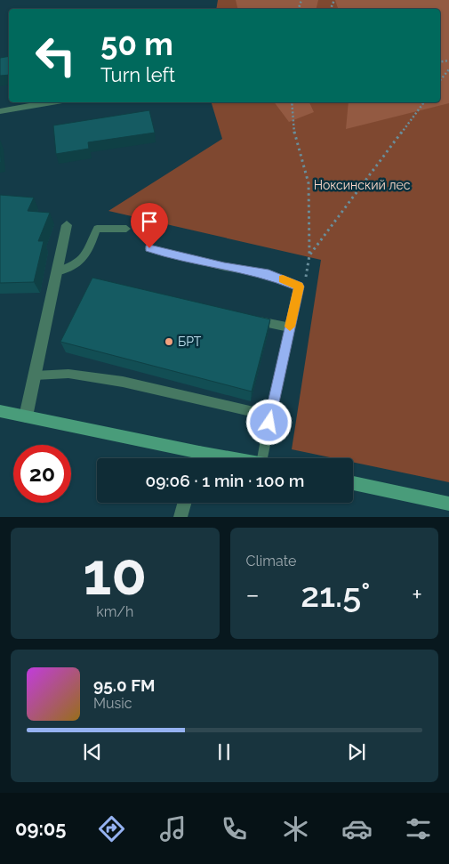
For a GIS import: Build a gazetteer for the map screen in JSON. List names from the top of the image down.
{
  "parks": ["Ноксинский лес"],
  "places": ["БРТ"],
  "page": {
    "turn": ["50 m", "Turn left"],
    "limit": "20",
    "trip": "09:06 · 1 min · 100 m",
    "tile": [
      ["10", "km/h"],
      "Climate"
    ],
    "heat": ["−", "21.5°", "+"],
    "song": ["95.0 FM", "Music"],
    "tabs": "09:05"
  }
}
